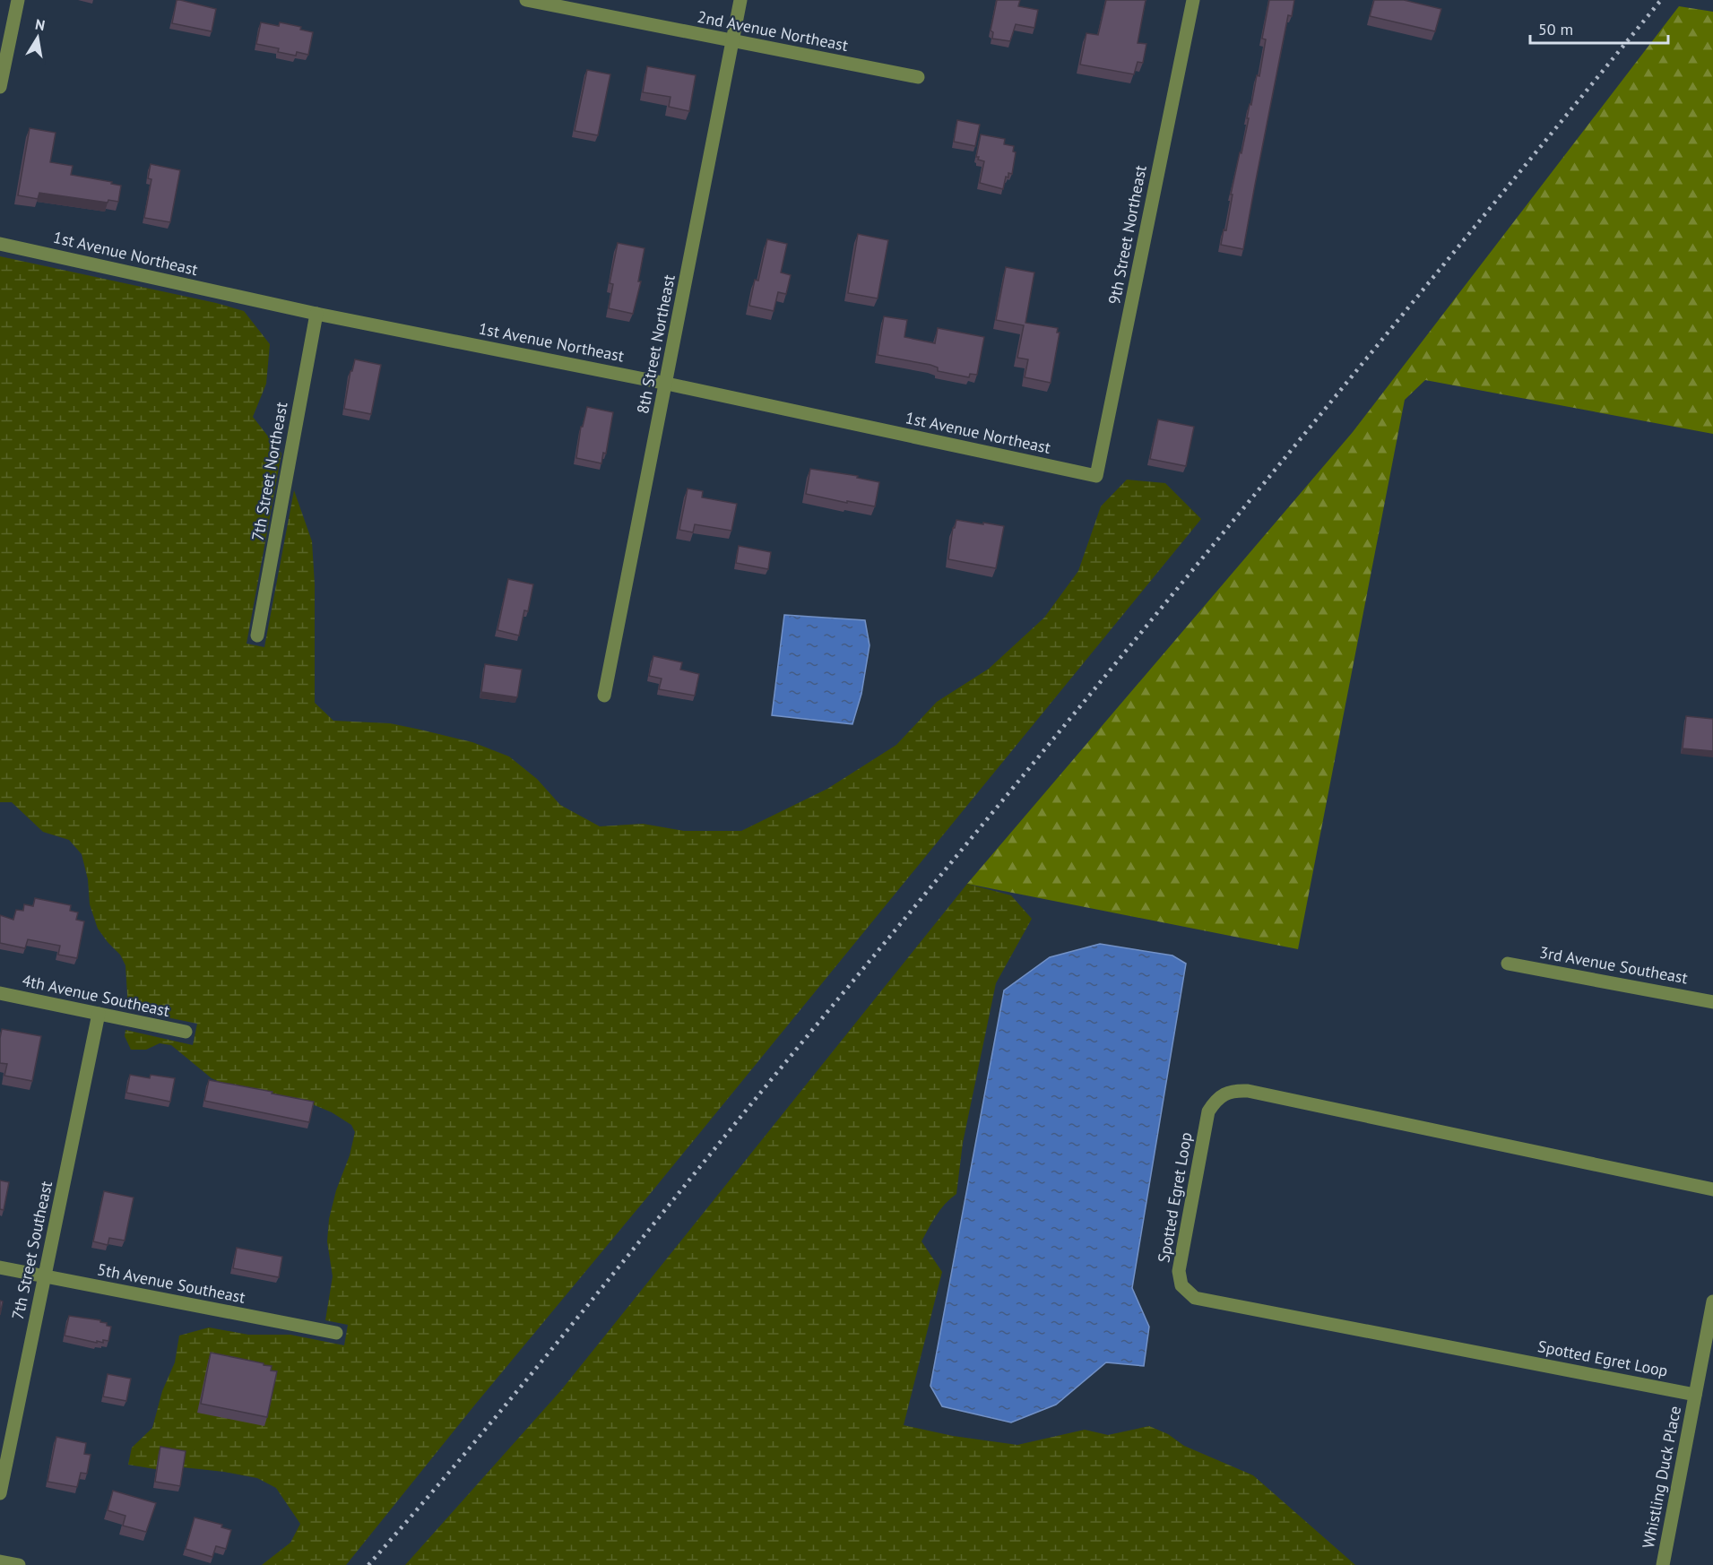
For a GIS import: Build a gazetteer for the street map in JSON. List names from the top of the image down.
{
  "streets": {
    "street": [
      "2nd Avenue Northeast",
      "9th Street Northeast",
      "1st Avenue Northeast",
      "8th Street Northeast",
      "7th Street Northeast",
      "3rd Avenue Southeast",
      "4th Avenue Southeast",
      "Spotted Egret Loop",
      "7th Street Southeast",
      "5th Avenue Southeast",
      "Whistling Duck Place"
    ]
  },
  "crossings": [
    ["2nd Avenue Northeast", "8th Street Northeast"],
    ["9th Street Northeast", "1st Avenue Northeast"],
    ["1st Avenue Northeast", "8th Street Northeast"],
    ["1st Avenue Northeast", "7th Street Northeast"],
    ["4th Avenue Southeast", "7th Street Southeast"],
    ["Spotted Egret Loop", "Whistling Duck Place"],
    ["7th Street Southeast", "5th Avenue Southeast"]
  ],
  "scale_bar": "50 m",
  "north": "top"
}
